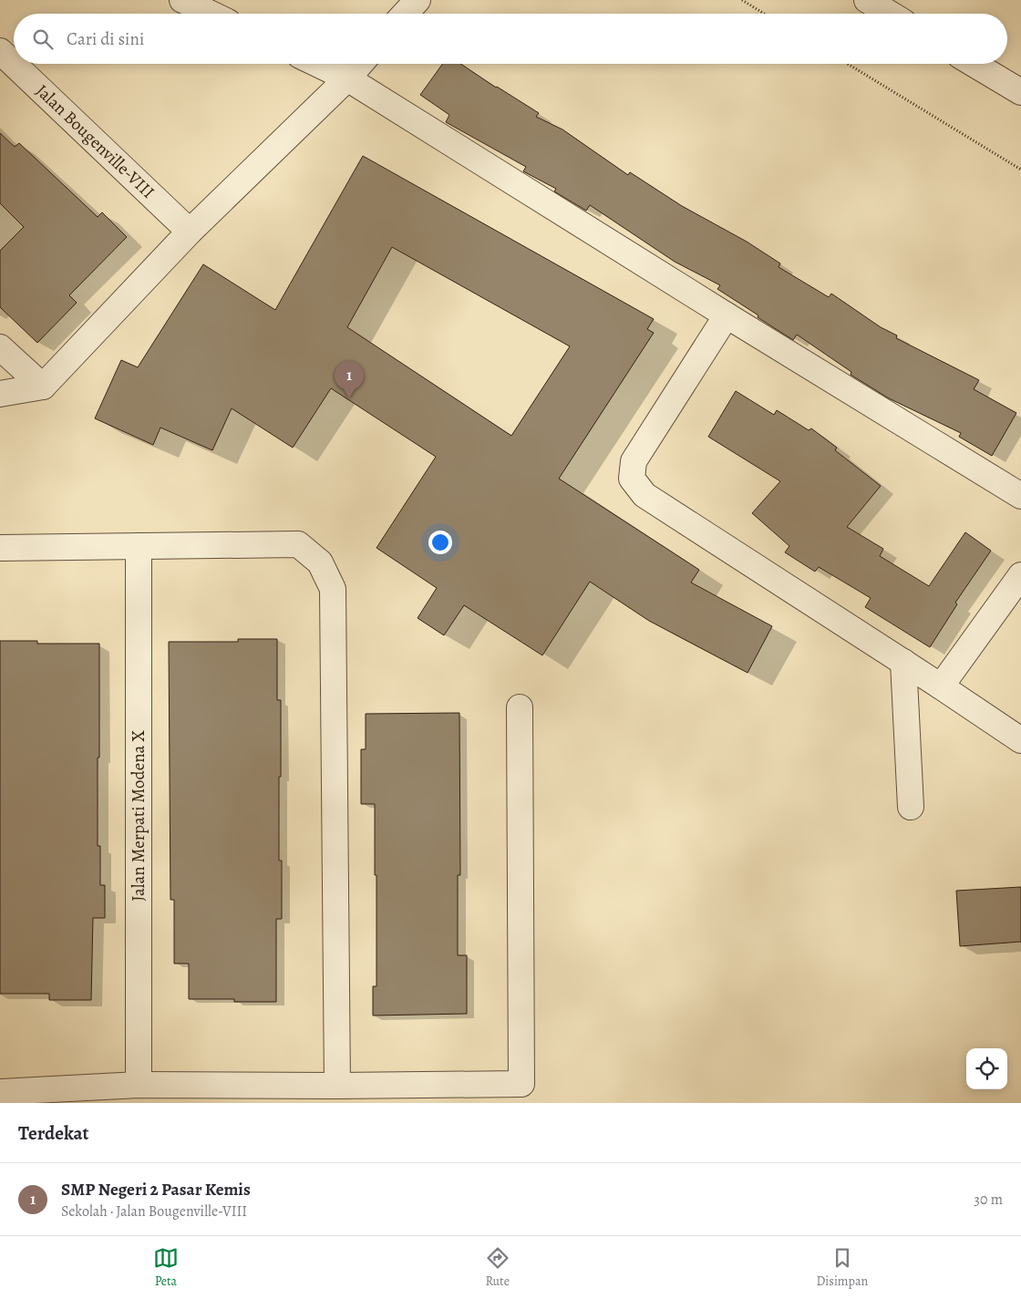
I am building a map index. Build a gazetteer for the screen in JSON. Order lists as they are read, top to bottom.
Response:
{
  "streets": {
    "street": ["Jalan Bougenville-VIII", "Jalan Merpati Modena X"]
  },
  "page": {
    "search": "Cari di sini",
    "pins": "1",
    "heading": "Terdekat",
    "list": [
      {
        "mark": "1",
        "name": "SMP Negeri 2 Pasar Kemis",
        "note": "Sekolah · Jalan Bougenville-VIII",
        "value": "30 m"
      }
    ],
    "nav": ["Peta", "Rute", "Disimpan"]
  }
}
